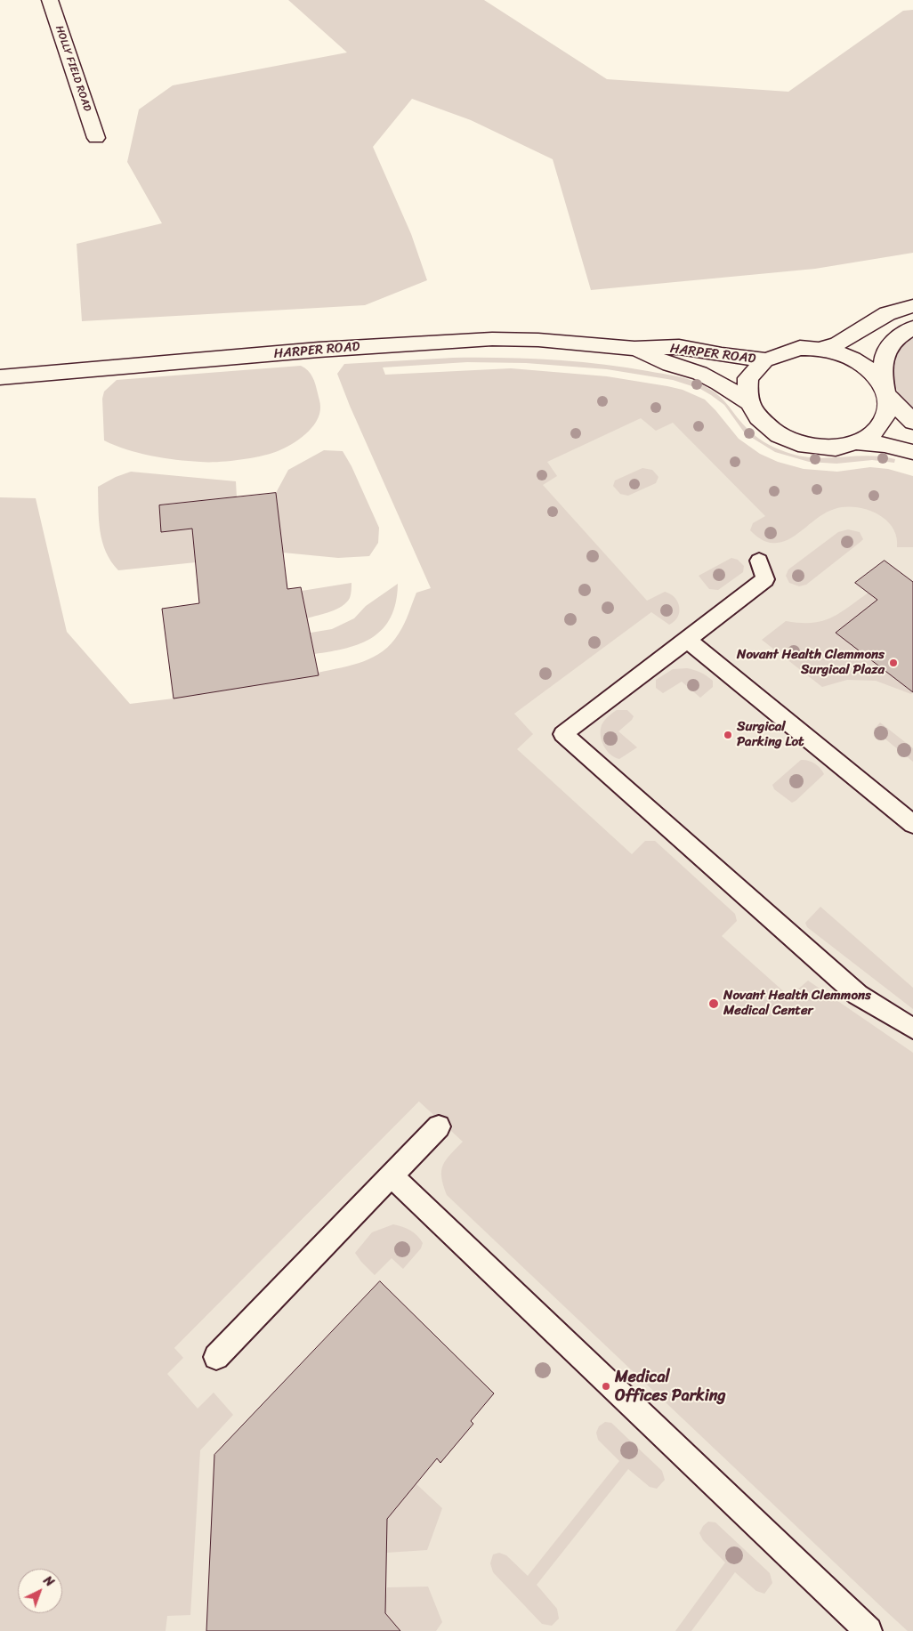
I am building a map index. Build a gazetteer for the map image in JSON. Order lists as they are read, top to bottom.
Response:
{
  "streets": {
    "main road": ["HOLLY FIELD ROAD", "HARPER ROAD"]
  },
  "places": [
    "Novant Health Clemmons Surgical Plaza",
    "Surgical Parking Lot",
    "Novant Health Clemmons Medical Center",
    "Medical Offices Parking"
  ],
  "north": "top right"
}
